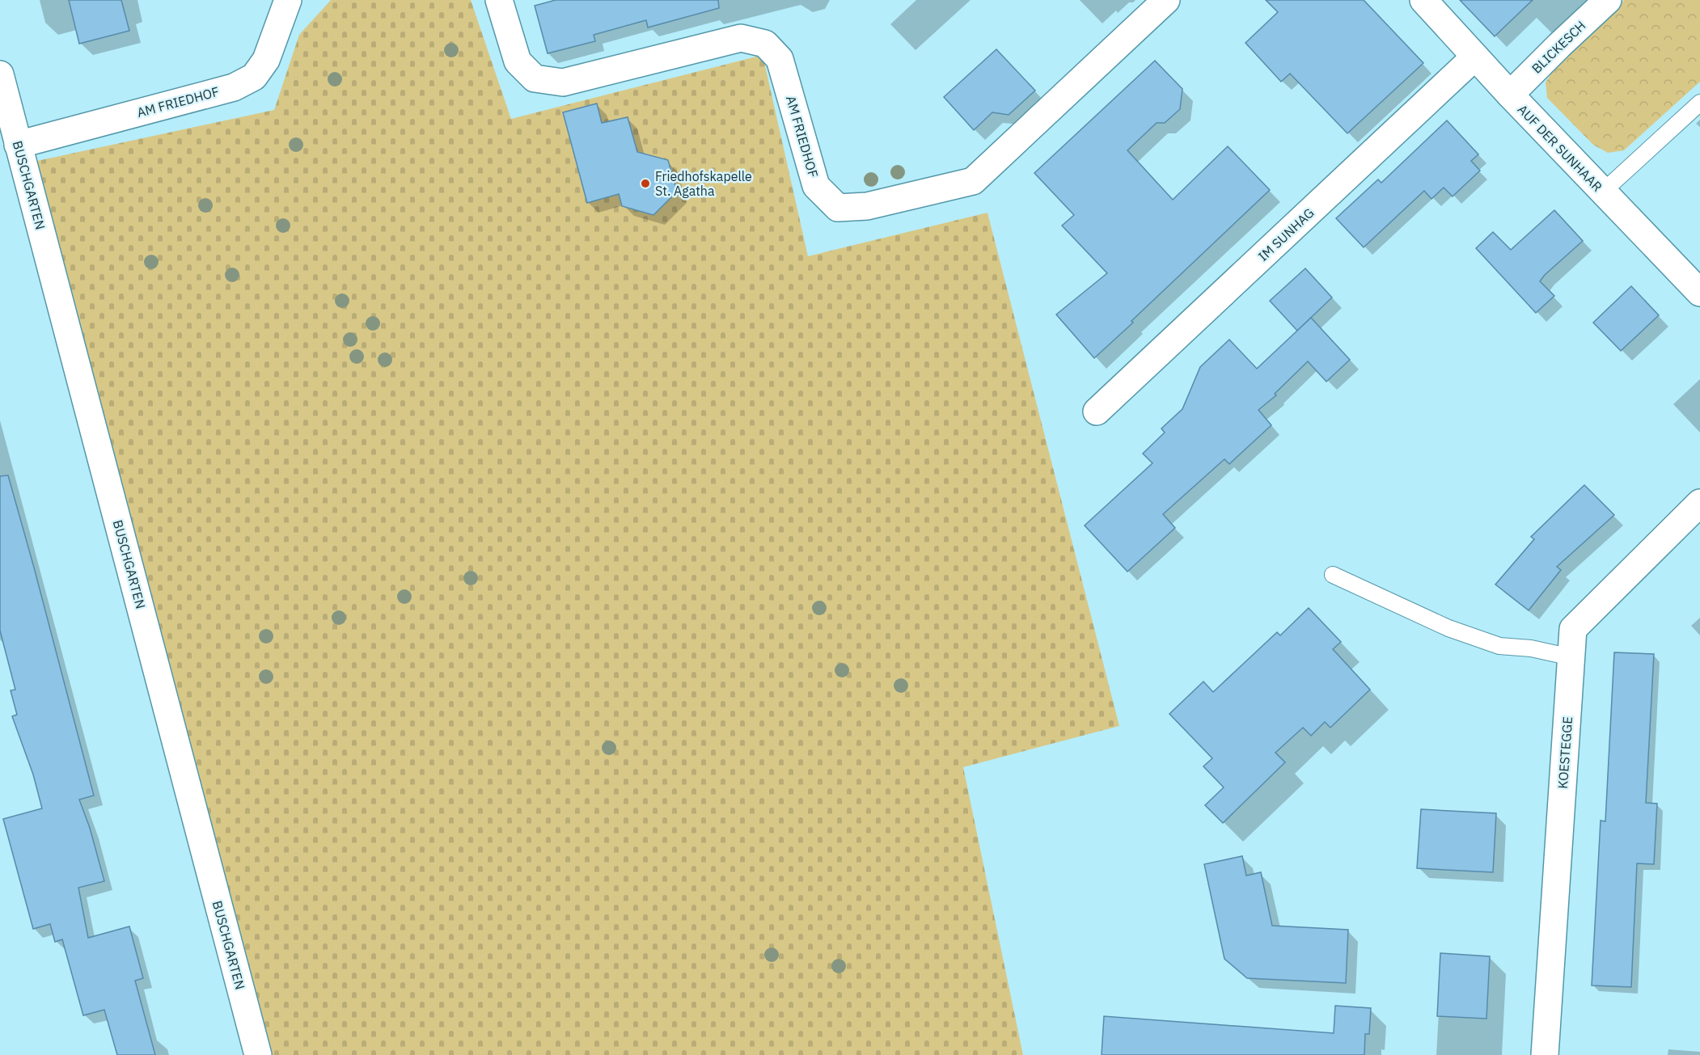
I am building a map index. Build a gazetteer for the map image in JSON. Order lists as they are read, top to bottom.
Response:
{
  "streets": {
    "street": [
      "BLICKESCH",
      "AM FRIEDHOF",
      "AUF DER SUNHAAR",
      "BUSCHGARTEN",
      "IM SUNHAG",
      "KOESTEGGE"
    ]
  },
  "crossings": [
    ["BLICKESCH", "AUF DER SUNHAAR"],
    ["AM FRIEDHOF", "BUSCHGARTEN"],
    ["AUF DER SUNHAAR", "IM SUNHAG"]
  ],
  "places": ["Friedhofskapelle St. Agatha"]
}
